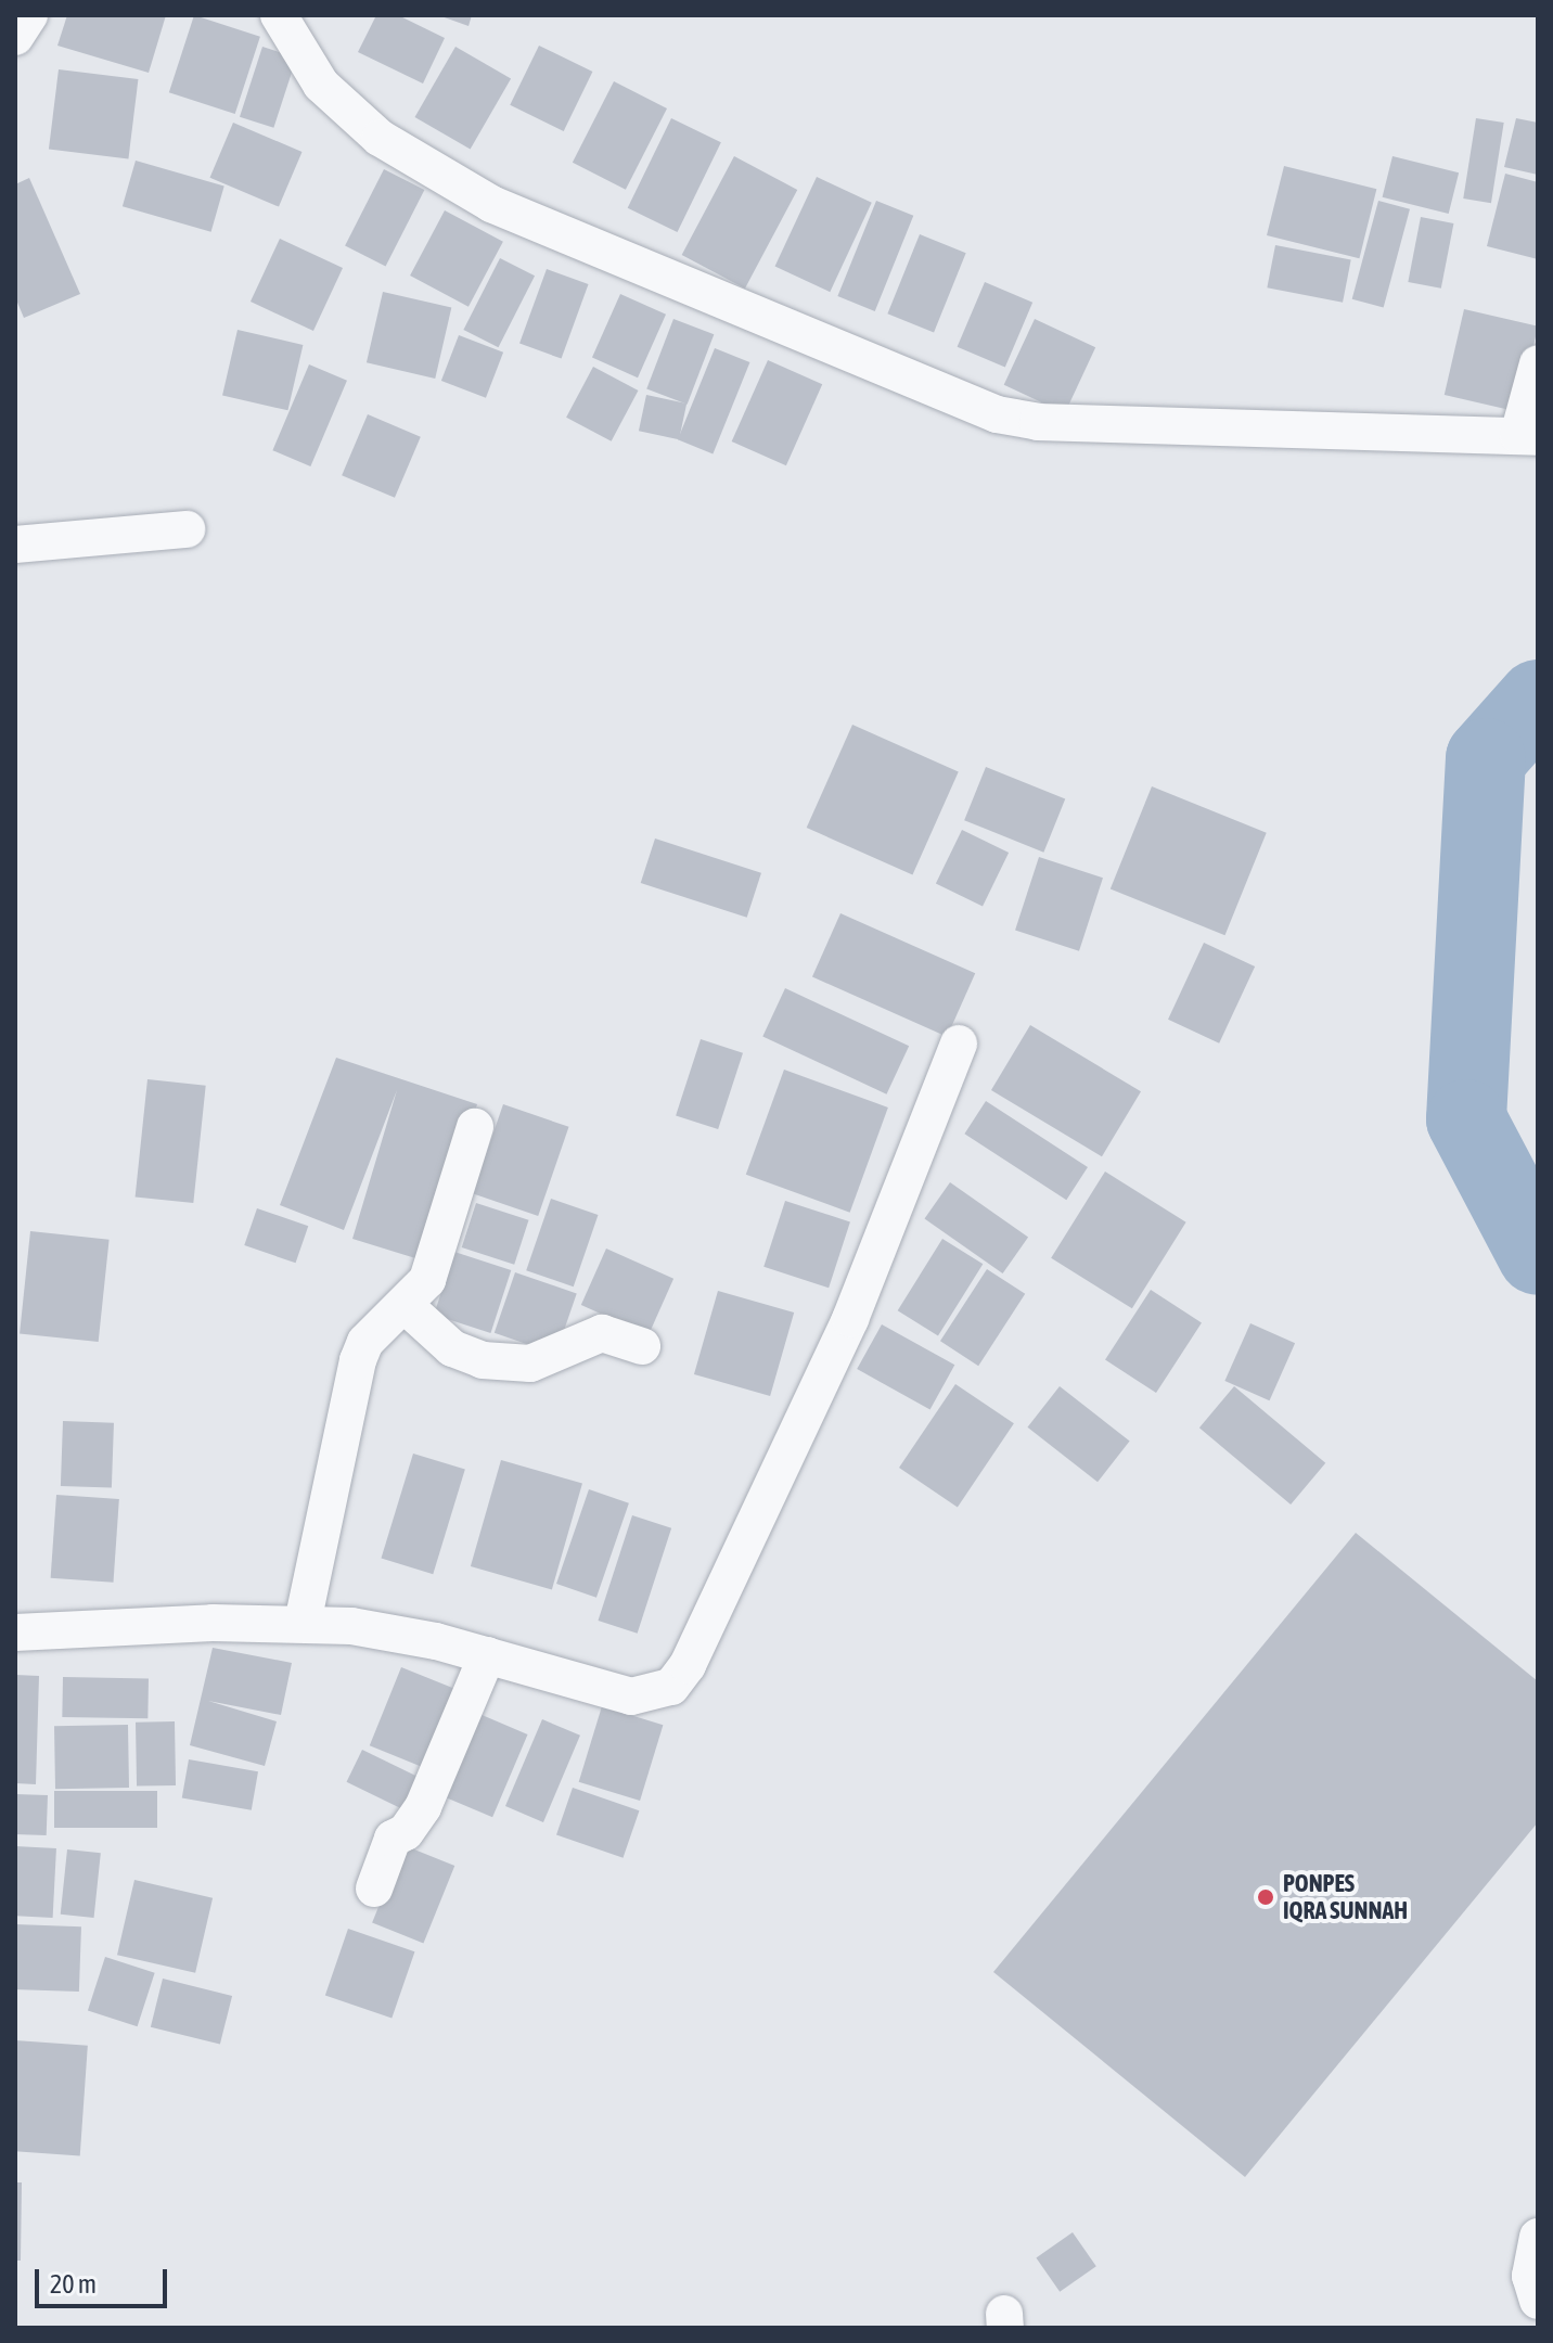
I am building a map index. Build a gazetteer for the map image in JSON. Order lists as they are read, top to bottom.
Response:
{
  "places": ["PONPES IQRA SUNNAH"],
  "scale_bar": "20 m"
}
